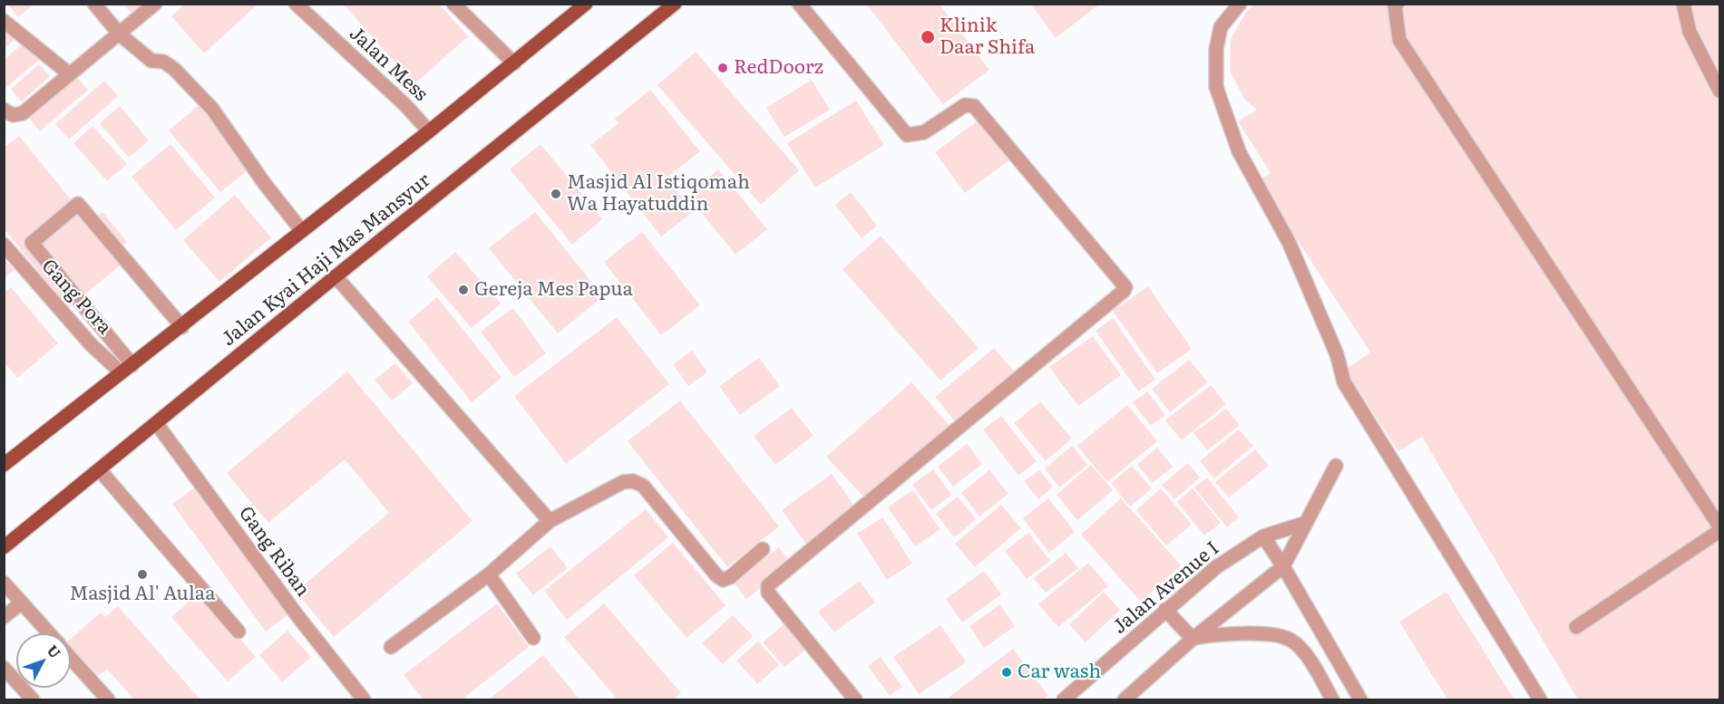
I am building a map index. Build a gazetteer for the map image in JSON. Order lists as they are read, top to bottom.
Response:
{
  "streets": {
    "main road": ["Jalan Kyai Haji Mas Mansyur"],
    "street": [
      "Jalan Mess",
      "Gang Pora",
      "Gang Riban",
      "Jalan Avenue I"
    ]
  },
  "crossings": [
    ["Jalan Mess", "Jalan Kyai Haji Mas Mansyur"],
    ["Jalan Kyai Haji Mas Mansyur", "Gang Pora"],
    ["Jalan Kyai Haji Mas Mansyur", "Gang Riban"]
  ],
  "places": [
    "Klinik Daar Shifa",
    "RedDoorz",
    "Masjid Al Istiqomah Wa Hayatuddin",
    "Gereja Mes Papua",
    "Masjid Al' Aulaa",
    "Car wash"
  ],
  "north": "top right"
}
